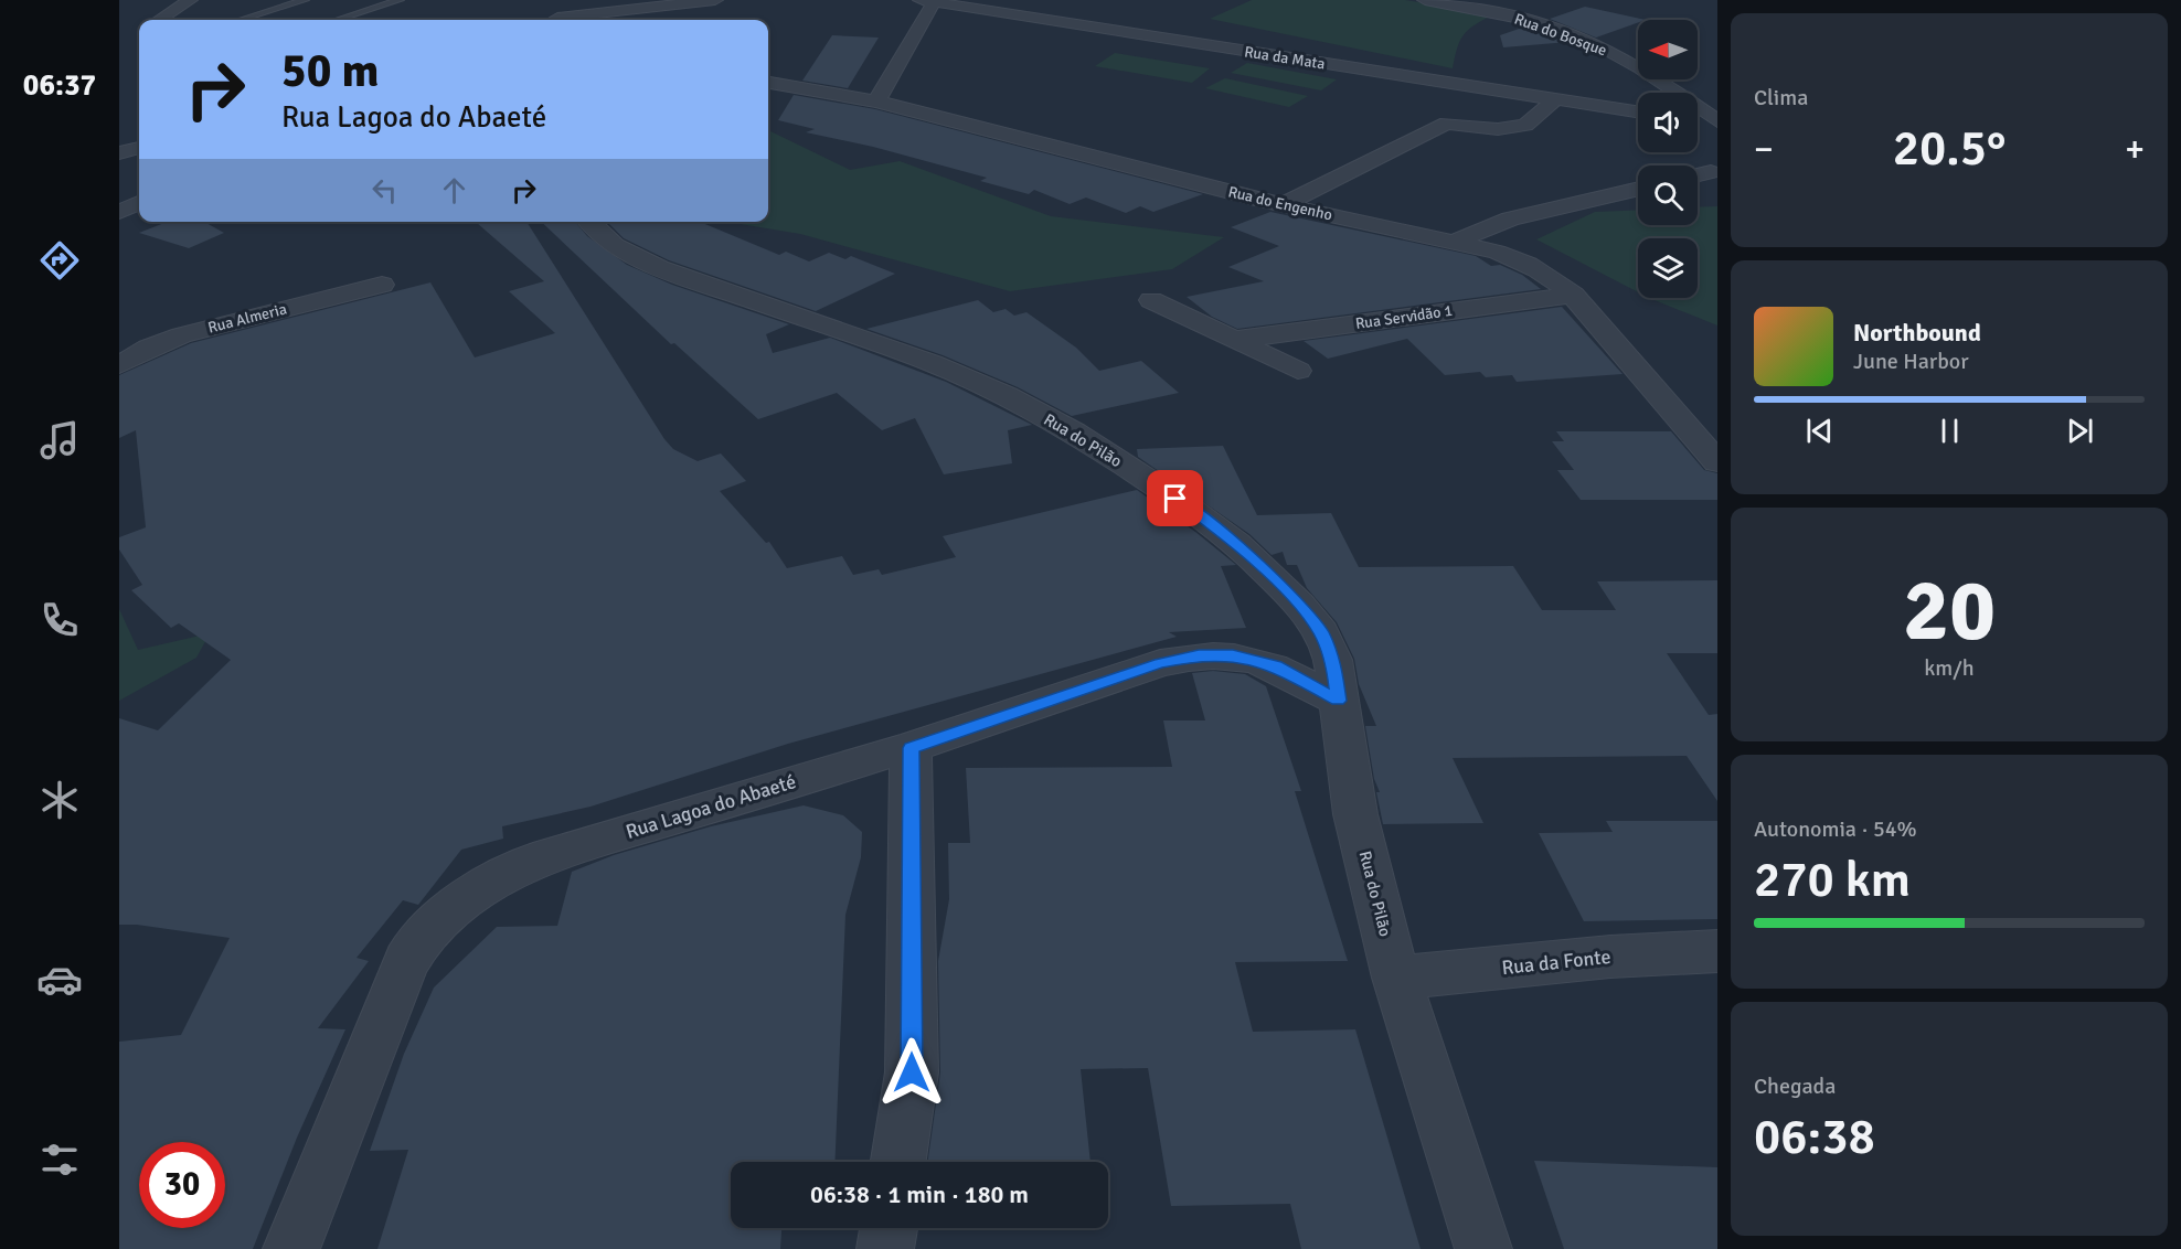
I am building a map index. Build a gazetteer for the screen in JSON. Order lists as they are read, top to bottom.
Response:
{
  "streets": {
    "street": [
      "Rua do Bosque",
      "Rua da Mata",
      "Rua do Engenho",
      "Rua Servidão 1",
      "Rua Almeria",
      "Rua do Pilão",
      "Rua Lagoa do Abaeté",
      "Rua da Fonte"
    ]
  },
  "crossings": [
    ["Rua do Engenho", "Rua Servidão 1"],
    ["Rua do Pilão", "Rua Lagoa do Abaeté"],
    ["Rua do Pilão", "Rua da Fonte"]
  ],
  "north": "left",
  "page": {
    "tabs": "06:37",
    "tile": [
      "Clima",
      ["20", "km/h"],
      ["Autonomia · 54%", "270 km"],
      ["Chegada", "06:38"]
    ],
    "turn": ["50 m", "Rua Lagoa do Abaeté"],
    "heat": ["−", "20.5°", "+"],
    "song": ["Northbound", "June Harbor"],
    "limit": "30",
    "trip": "06:38 · 1 min · 180 m"
  }
}
